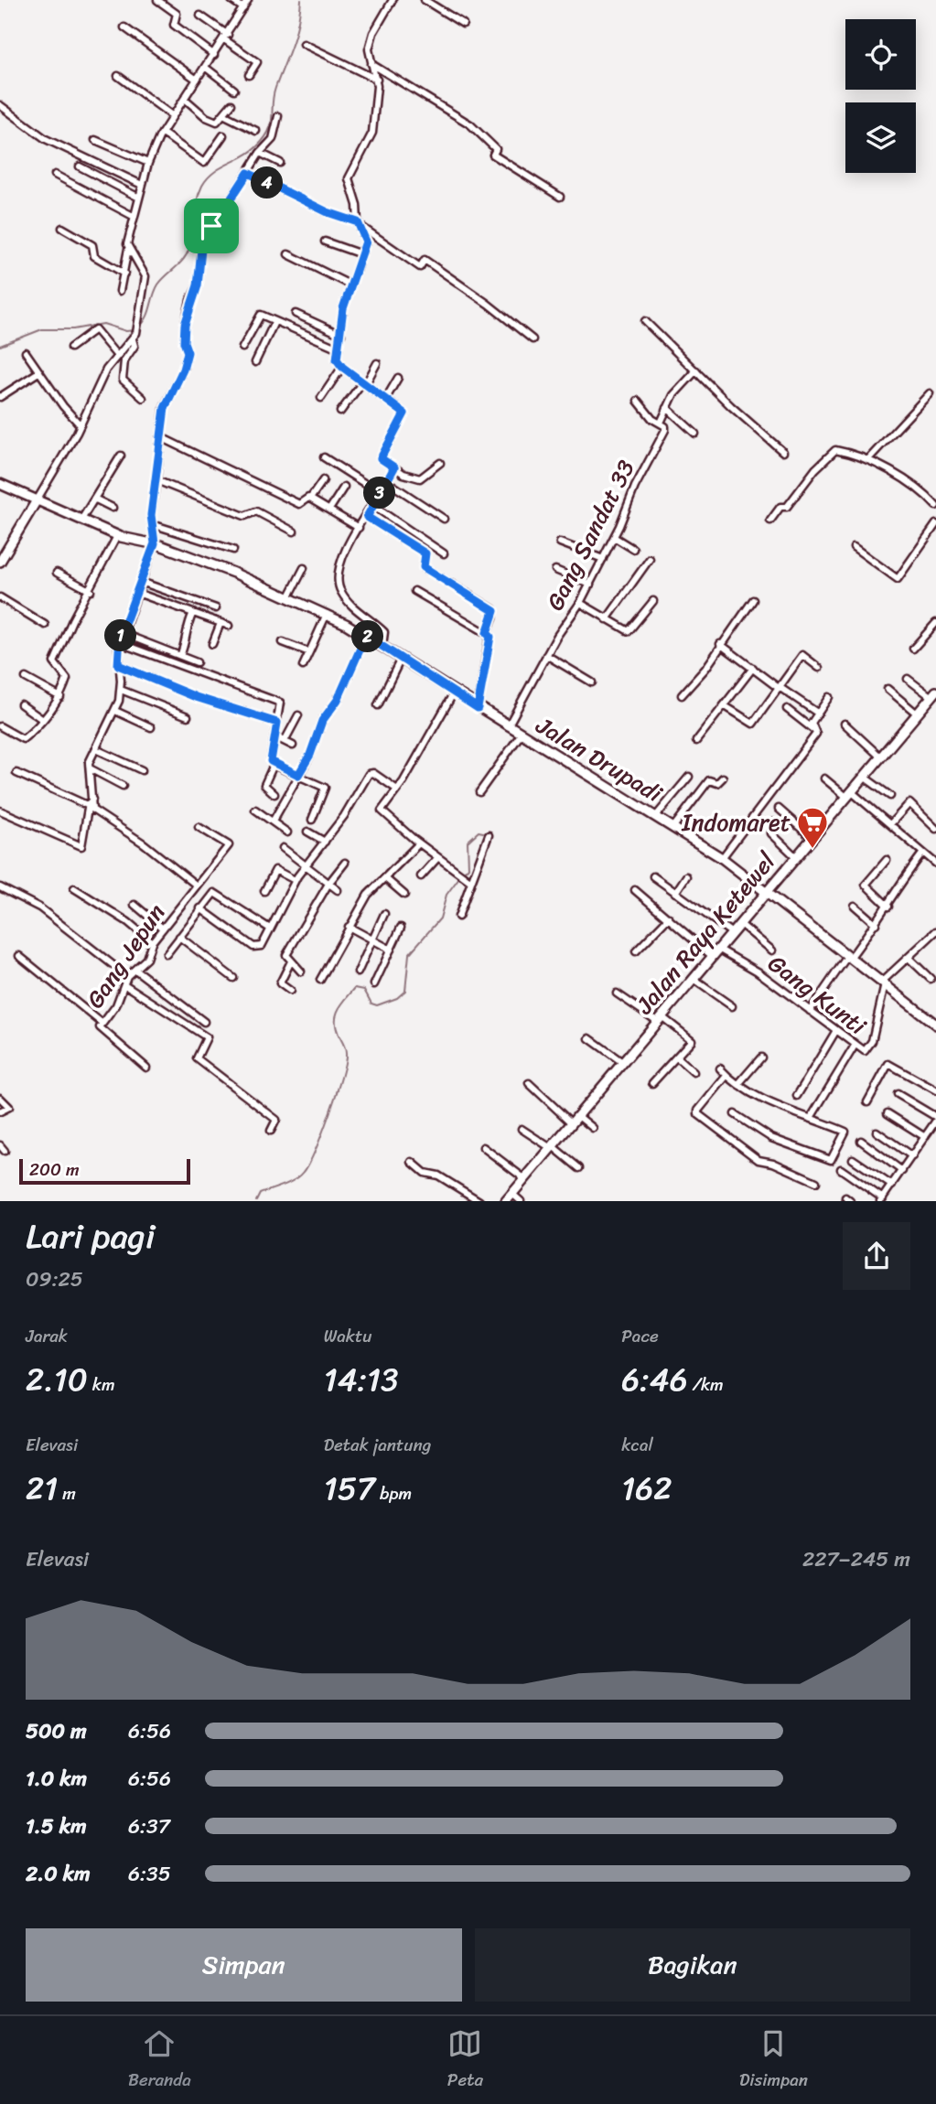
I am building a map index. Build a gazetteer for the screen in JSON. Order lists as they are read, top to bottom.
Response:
{
  "streets": {
    "street": [
      "Gang Sandat 33",
      "Jalan Drupadi",
      "Jalan Raya Ketewel",
      "Gang Jepun",
      "Gang Kunti"
    ]
  },
  "crossings": [
    ["Gang Sandat 33", "Jalan Drupadi"],
    ["Jalan Drupadi", "Jalan Raya Ketewel"],
    ["Jalan Drupadi", "Gang Kunti"],
    ["Jalan Raya Ketewel", "Gang Kunti"]
  ],
  "places": {
    "supermarket": ["Indomaret"]
  },
  "scale_bar": "200 m",
  "page": {
    "pins": [
      "4",
      "3",
      "1",
      "2"
    ],
    "scale": "200 m",
    "heading": ["Lari pagi", "09:25"],
    "stats": [
      ["Jarak", "2.10 km"],
      ["Waktu", "14:13"],
      ["Pace", "6:46 /km"],
      ["Elevasi", "21 m"],
      ["Detak jantung", "157 bpm"],
      ["kcal", "162"]
    ],
    "chart": ["Elevasi", "227–245 m"],
    "list": [
      {
        "name": "500 m",
        "note": "6:56"
      },
      {
        "name": "1.0 km",
        "note": "6:56"
      },
      {
        "name": "1.5 km",
        "note": "6:37"
      },
      {
        "name": "2.0 km",
        "note": "6:35"
      }
    ],
    "buttons": ["Simpan", "Bagikan"],
    "tabs": ["Beranda", "Peta", "Disimpan"]
  }
}
